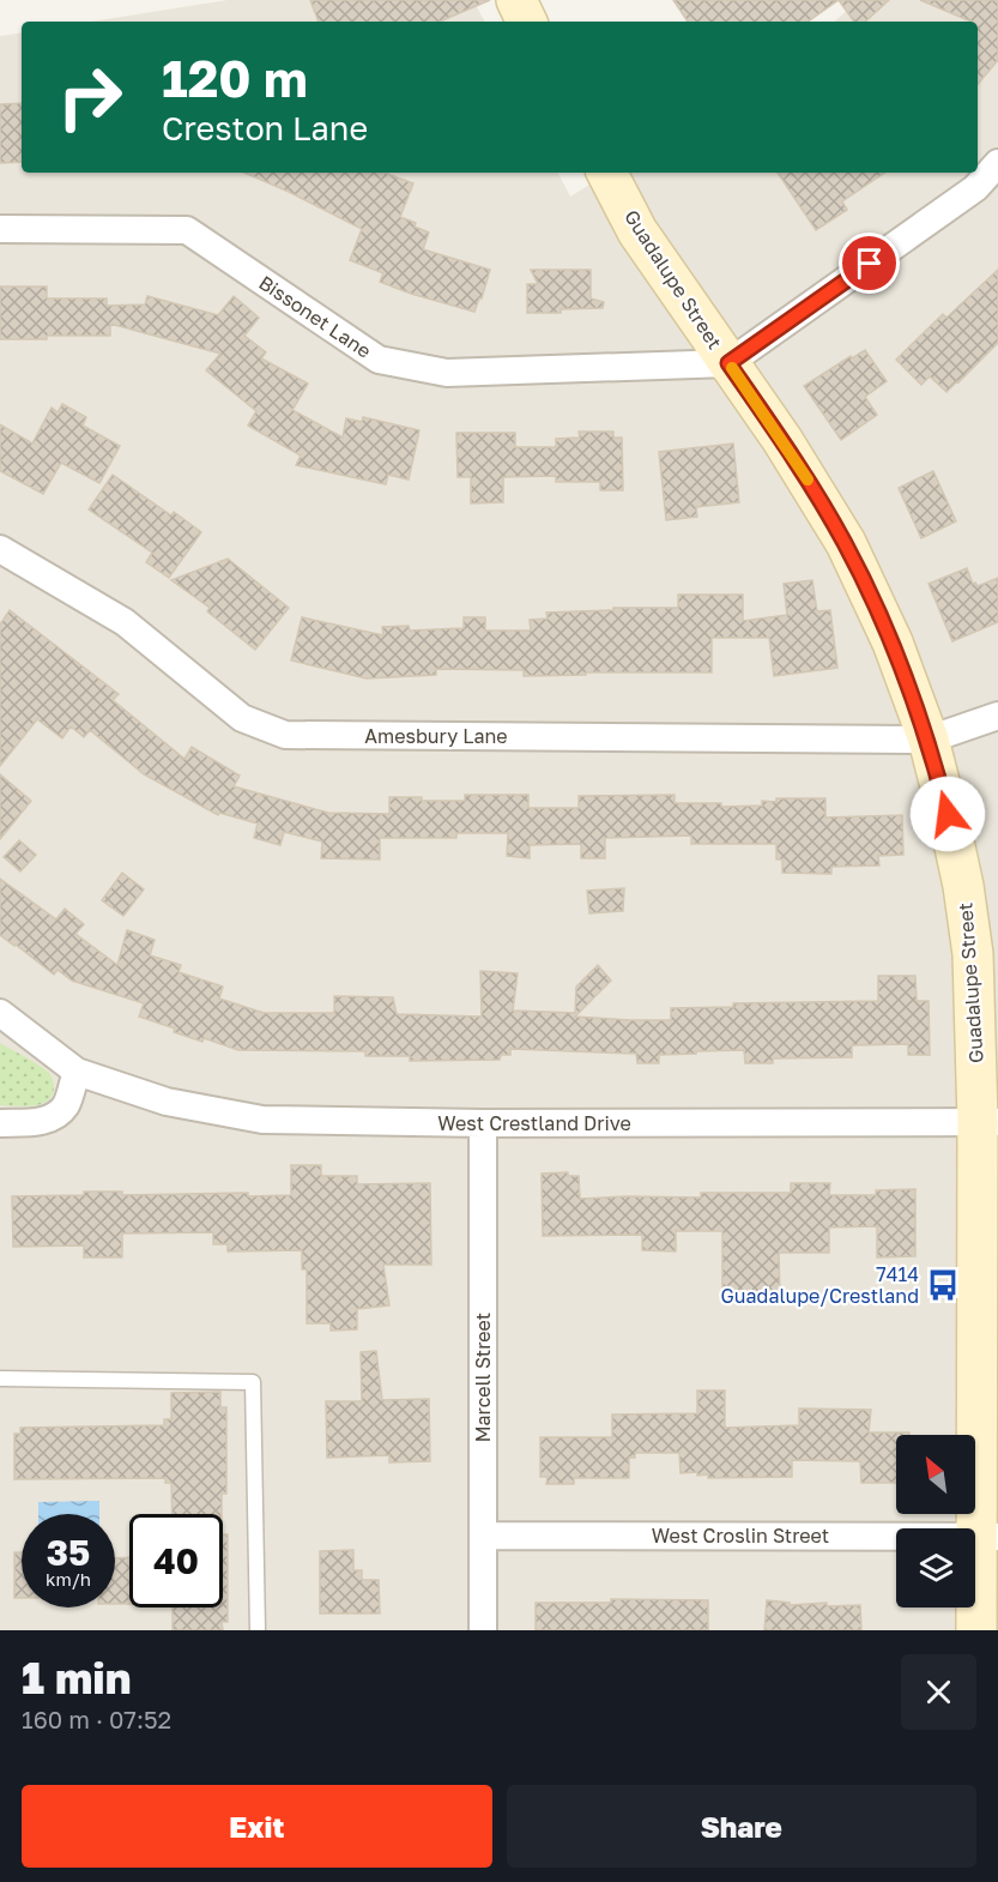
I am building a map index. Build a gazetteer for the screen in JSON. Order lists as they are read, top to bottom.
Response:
{
  "streets": {
    "street": [
      "Guadalupe Street",
      "Bissonet Lane",
      "Amesbury Lane",
      "West Crestland Drive",
      "Marcell Street",
      "West Croslin Street"
    ]
  },
  "crossings": [
    ["Guadalupe Street", "Bissonet Lane"],
    ["Guadalupe Street", "Amesbury Lane"],
    ["Guadalupe Street", "West Crestland Drive"],
    ["Guadalupe Street", "West Croslin Street"],
    ["West Crestland Drive", "Marcell Street"],
    ["Marcell Street", "West Croslin Street"]
  ],
  "places": {
    "bus stop": ["7414 Guadalupe/Crestland"]
  },
  "north": "top left",
  "page": {
    "turn": ["120 m", "Creston Lane"],
    "speed": "35 km/h",
    "limit": "40",
    "heading": ["1 min", "160 m · 07:52"],
    "buttons": ["Exit", "Share"]
  }
}
